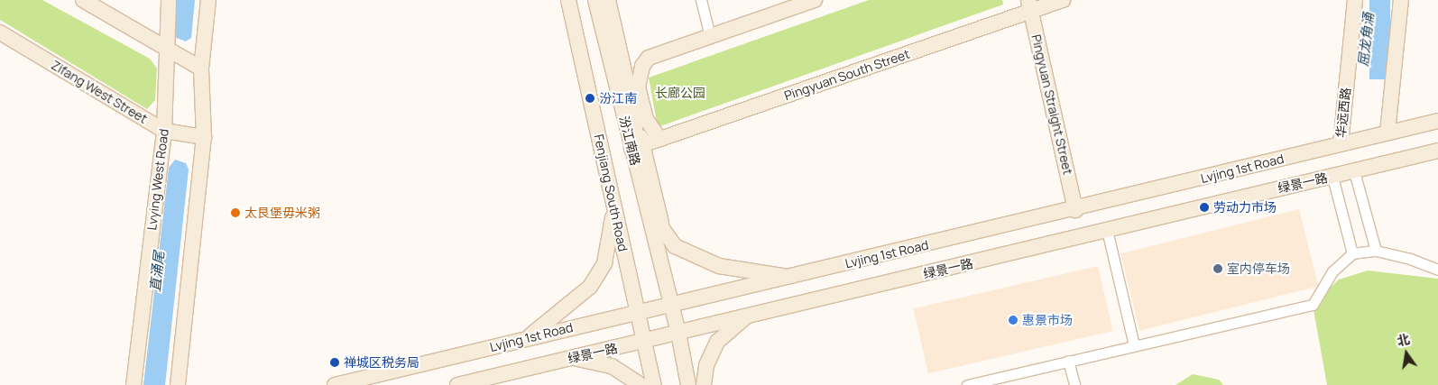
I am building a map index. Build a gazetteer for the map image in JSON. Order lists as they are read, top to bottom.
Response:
{
  "streets": {
    "main road": [
      "Pingyuan South Street",
      "Zifang West Street",
      "Pingyuan Straight Street",
      "华远西路",
      "汾江南路",
      "Lvjing 1st Road",
      "Lvying West Road",
      "绿景一路",
      "Fenjiang South Road"
    ]
  },
  "crossings": [
    ["Pingyuan South Street", "Pingyuan Straight Street"],
    ["Pingyuan South Street", "汾江南路"],
    ["Zifang West Street", "Lvying West Road"],
    ["Pingyuan Straight Street", "Lvjing 1st Road"],
    ["华远西路", "Lvjing 1st Road"],
    ["汾江南路", "Lvjing 1st Road"],
    ["汾江南路", "绿景一路"],
    ["Lvjing 1st Road", "Fenjiang South Road"],
    ["绿景一路", "Fenjiang South Road"]
  ],
  "water": ["屈龙角涌", "直涌尾"],
  "parks": ["长廊公园"],
  "places": [
    "汾江南",
    "劳动力市场",
    "太艮堡毋米粥",
    "室内停车场",
    "惠景市场",
    "禅城区税务局"
  ],
  "north": "top"
}
